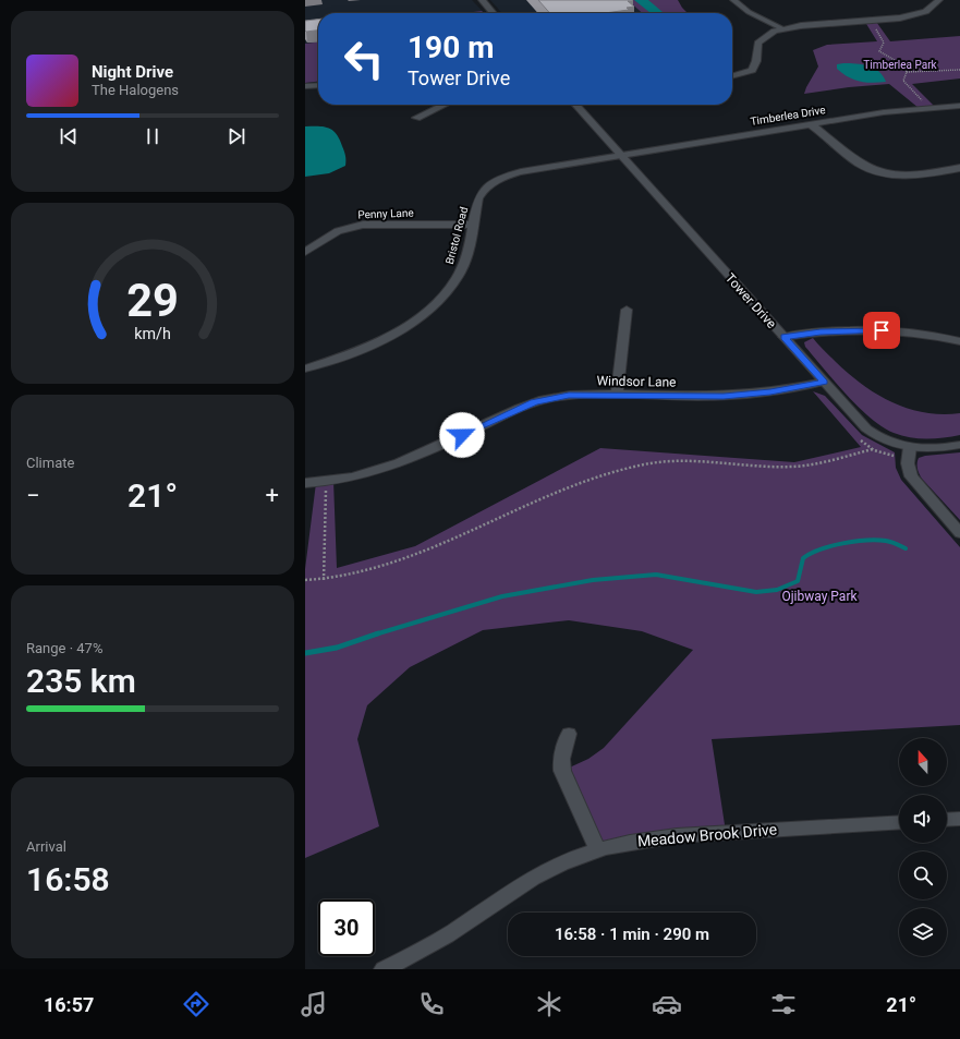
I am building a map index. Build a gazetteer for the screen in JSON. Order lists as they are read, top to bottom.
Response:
{
  "streets": {
    "street": [
      "Timberlea Drive",
      "Penny Lane",
      "Bristol Road",
      "Tower Drive",
      "Windsor Lane",
      "Meadow Brook Drive"
    ]
  },
  "crossings": [
    ["Timberlea Drive", "Bristol Road"],
    ["Timberlea Drive", "Tower Drive"],
    ["Penny Lane", "Bristol Road"],
    ["Bristol Road", "Tower Drive"],
    ["Tower Drive", "Windsor Lane"]
  ],
  "parks": ["Timberlea Park", "Ojibway Park"],
  "north": "top",
  "page": {
    "turn": ["190 m", "Tower Drive"],
    "song": ["Night Drive", "The Halogens"],
    "tile": [
      "Climate",
      ["Range · 47%", "235 km"],
      ["Arrival", "16:58"]
    ],
    "heat": ["−", "21°", "+"],
    "limit": "30",
    "trip": "16:58 · 1 min · 290 m",
    "tabs": ["16:57", "21°"],
    "gauge": ["29", "km/h"]
  }
}
